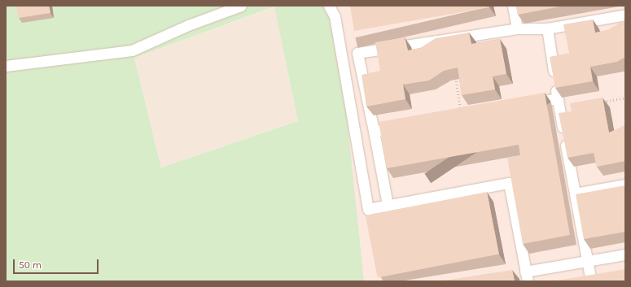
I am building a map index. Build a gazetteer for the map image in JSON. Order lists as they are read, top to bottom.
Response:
{
  "scale_bar": "50 m"
}
